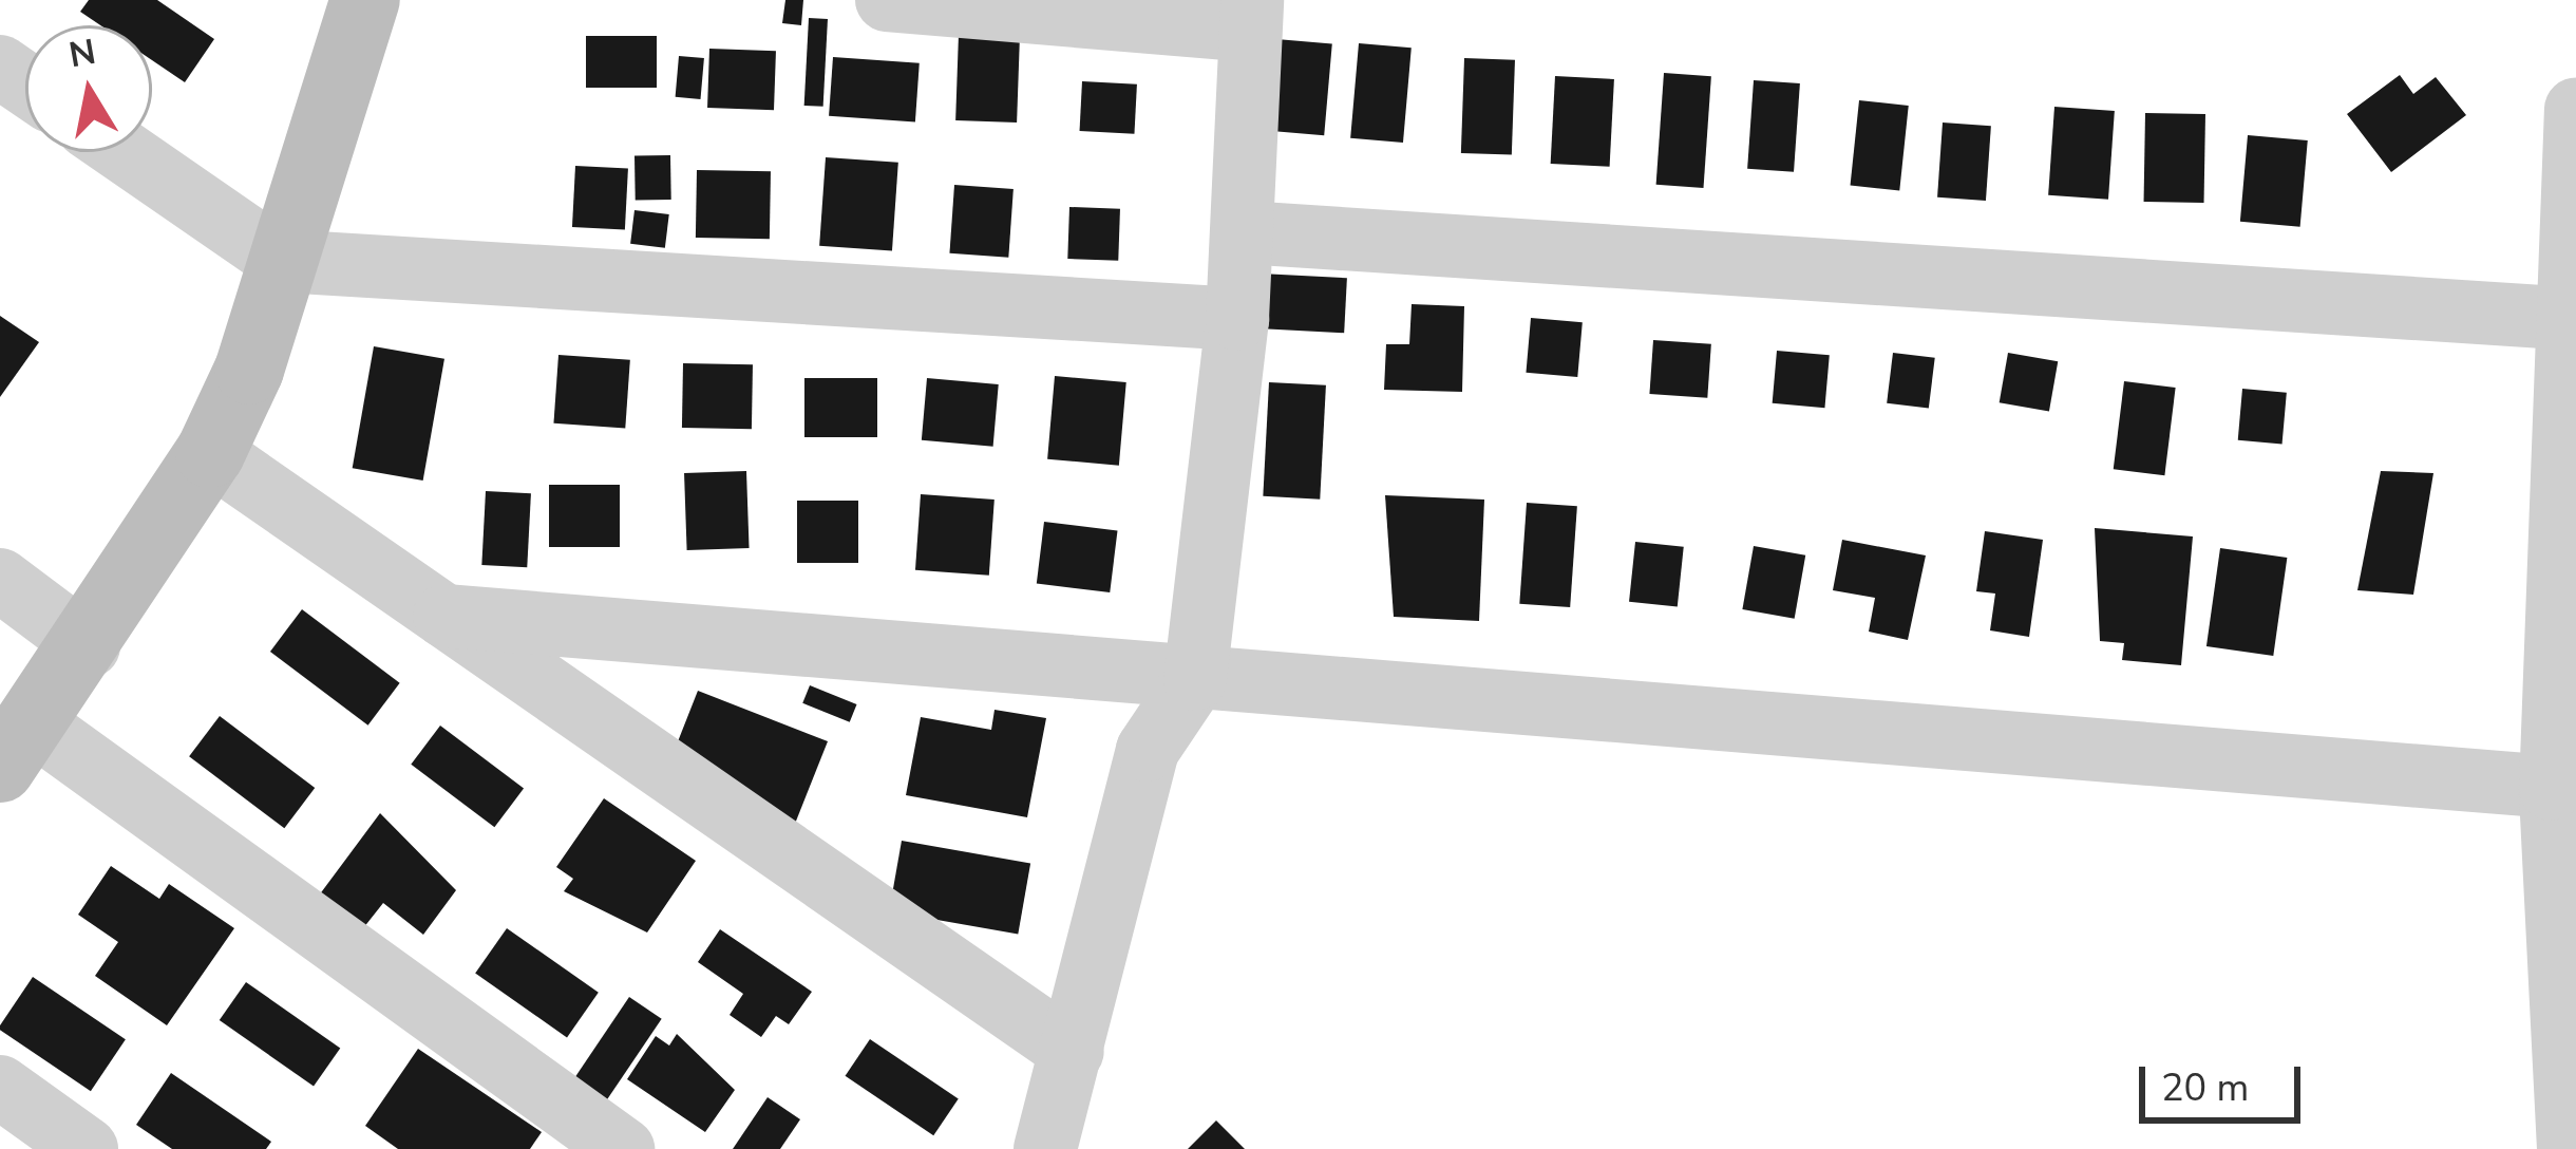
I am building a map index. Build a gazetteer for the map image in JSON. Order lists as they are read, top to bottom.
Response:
{
  "scale_bar": "20 m",
  "north": "top"
}
